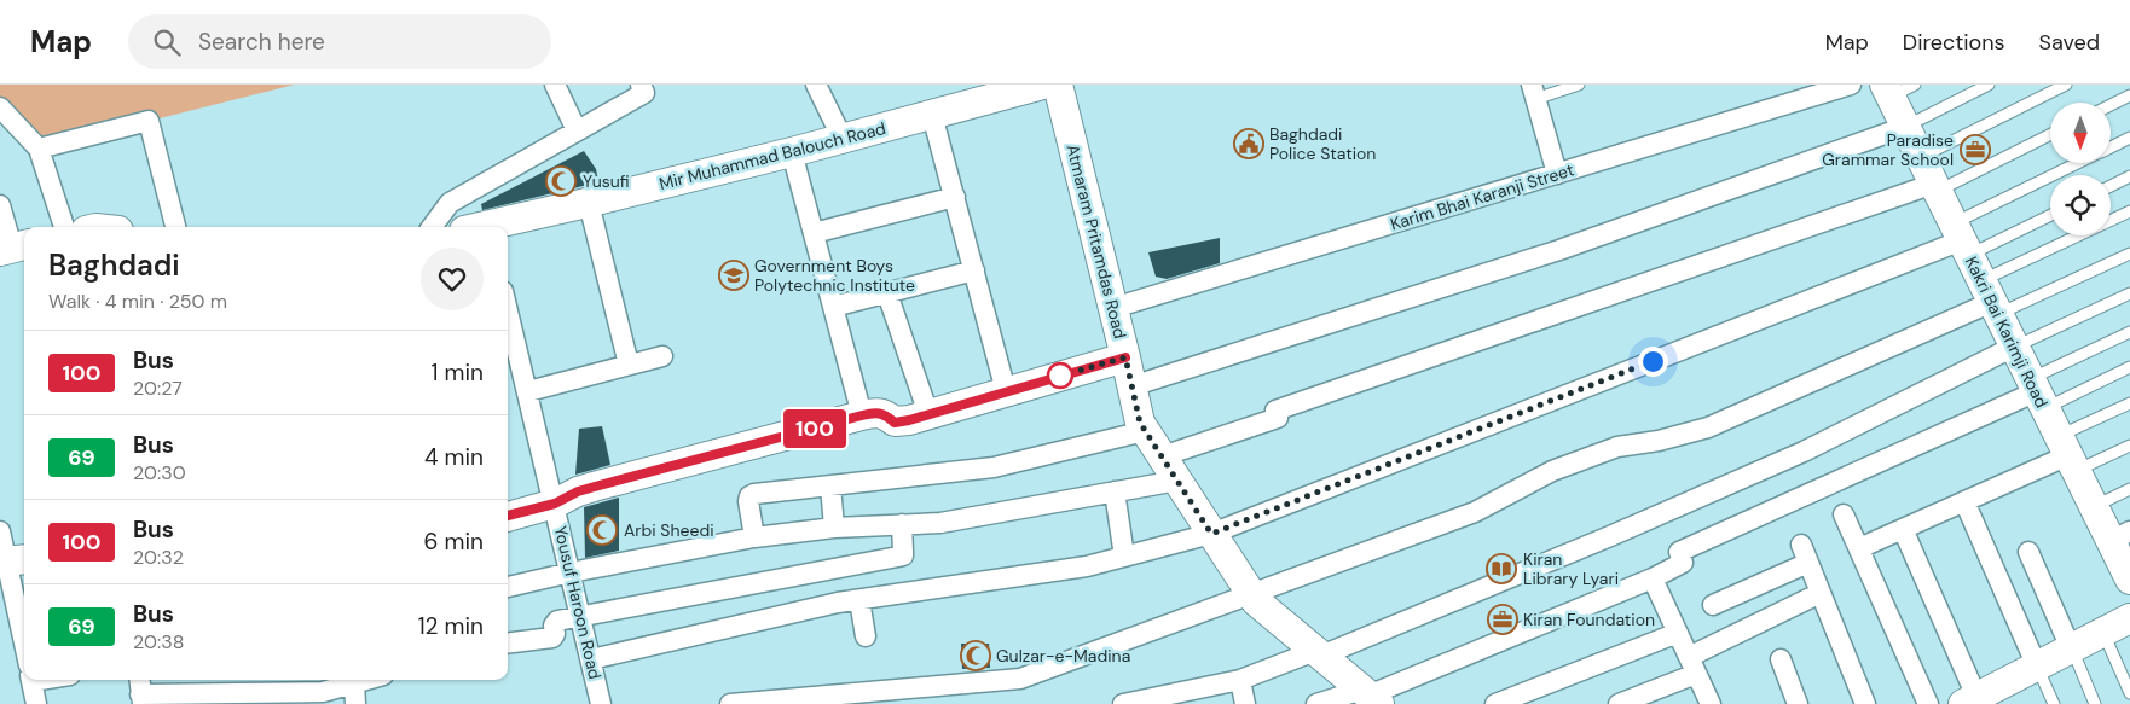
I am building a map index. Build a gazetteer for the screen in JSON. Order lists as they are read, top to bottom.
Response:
{
  "streets": {
    "street": [
      "Mir Muhammad Balouch Road",
      "Karim Bhai Karanji Street",
      "Atmaram Pritamdas Road",
      "Kakri Bai Karimji Road",
      "Yousuf Haroon Road"
    ]
  },
  "crossings": [
    ["Karim Bhai Karanji Street", "Atmaram Pritamdas Road"]
  ],
  "places": {
    "public building": ["Baghdadi Police Station"],
    "office": ["Paradise Grammar School", "Kiran Foundation"],
    "mosque": ["Yusufi", "Arbi Sheedi", "Gulzar-e-Madina"],
    "school or university": ["Government Boys Polytechnic Institute"],
    "library": ["Kiran Library Lyari"]
  },
  "lines": ["bus line 100"],
  "north": "bottom",
  "page": {
    "header": "Map",
    "search": "Search here",
    "nav": ["Map", "Directions", "Saved"],
    "on_map": "100",
    "heading": ["Baghdadi", "Walk · 4 min · 250 m"],
    "list": [
      {
        "mark": "100",
        "name": "Bus",
        "note": "20:27",
        "value": "1 min"
      },
      {
        "mark": "69",
        "name": "Bus",
        "note": "20:30",
        "value": "4 min"
      },
      {
        "mark": "100",
        "name": "Bus",
        "note": "20:32",
        "value": "6 min"
      },
      {
        "mark": "69",
        "name": "Bus",
        "note": "20:38",
        "value": "12 min"
      }
    ]
  }
}
